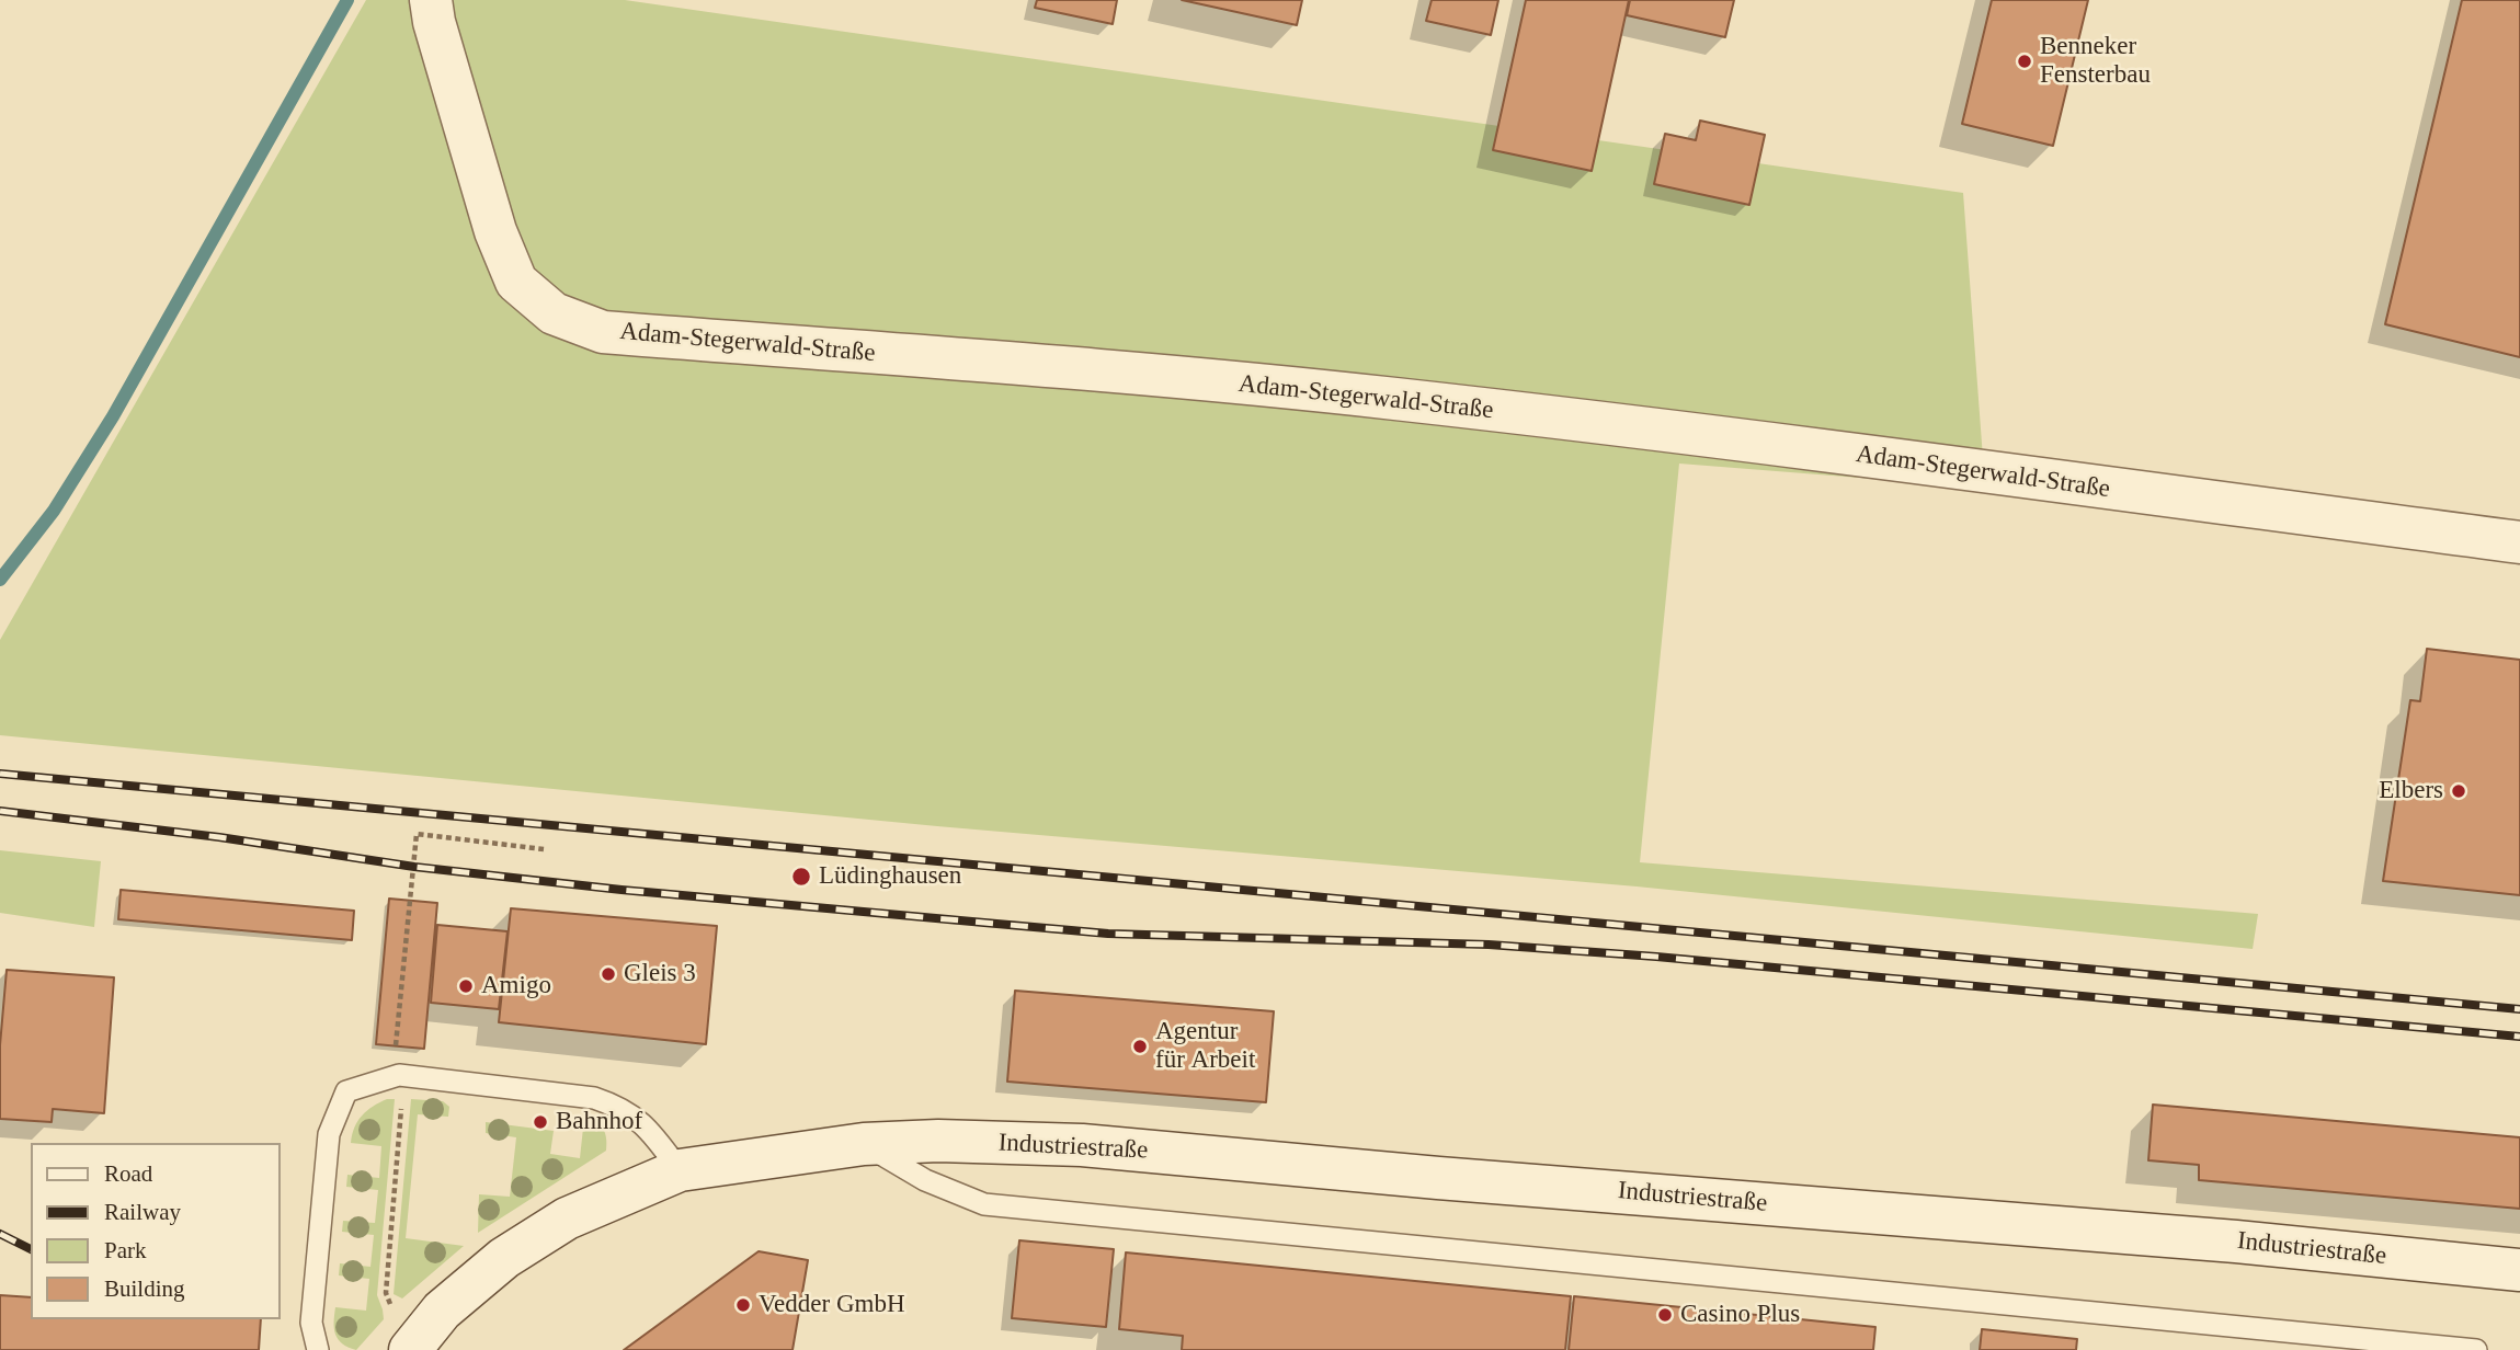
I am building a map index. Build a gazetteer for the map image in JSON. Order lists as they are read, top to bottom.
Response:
{
  "streets": {
    "street": ["Adam-Stegerwald-Straße", "Industriestraße"]
  },
  "places": [
    "Benneker Fensterbau",
    "Elbers",
    "Lüdinghausen",
    "Gleis 3",
    "Amigo",
    "Agentur für Arbeit",
    "Bahnhof",
    "Vedder GmbH",
    "Casino Plus"
  ],
  "legend": [
    "Road",
    "Railway",
    "Park",
    "Building"
  ]
}
